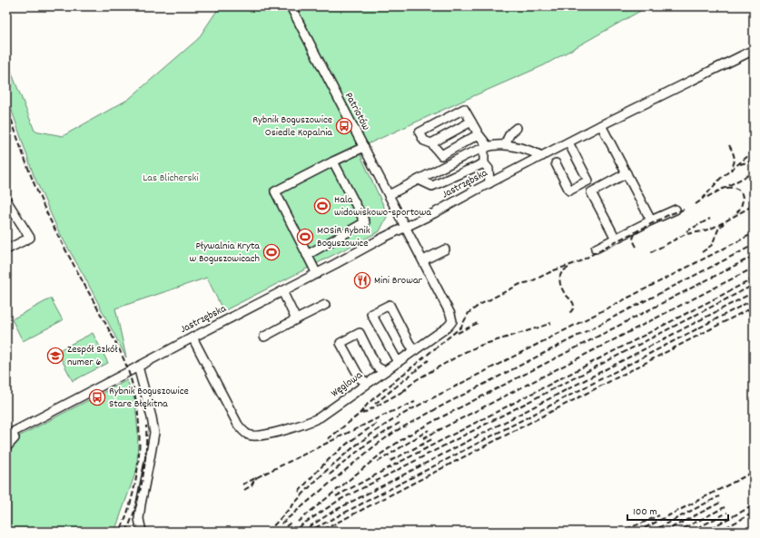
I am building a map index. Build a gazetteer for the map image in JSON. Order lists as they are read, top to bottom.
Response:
{
  "streets": {
    "street": ["Patriotów", "Jastrzębska", "Węglowa"]
  },
  "crossings": [
    ["Patriotów", "Jastrzębska"],
    ["Patriotów", "Węglowa"],
    ["Jastrzębska", "Węglowa"]
  ],
  "parks": ["Las Blicherski"],
  "places": {
    "bus stop": ["Rybnik Boguszowice Osiedle Kopalnia", "Rybnik Boguszowice Stare Błękitna"],
    "sports": ["Hala widowiskowo-sportowa", "MOSiR Rybnik Boguszowice", "Pływalnia Kryta w Boguszowicach"],
    "restaurant": ["Mini Browar"],
    "school or university": ["Zespół Szkół numer 6"]
  },
  "scale_bar": "100 m"
}
